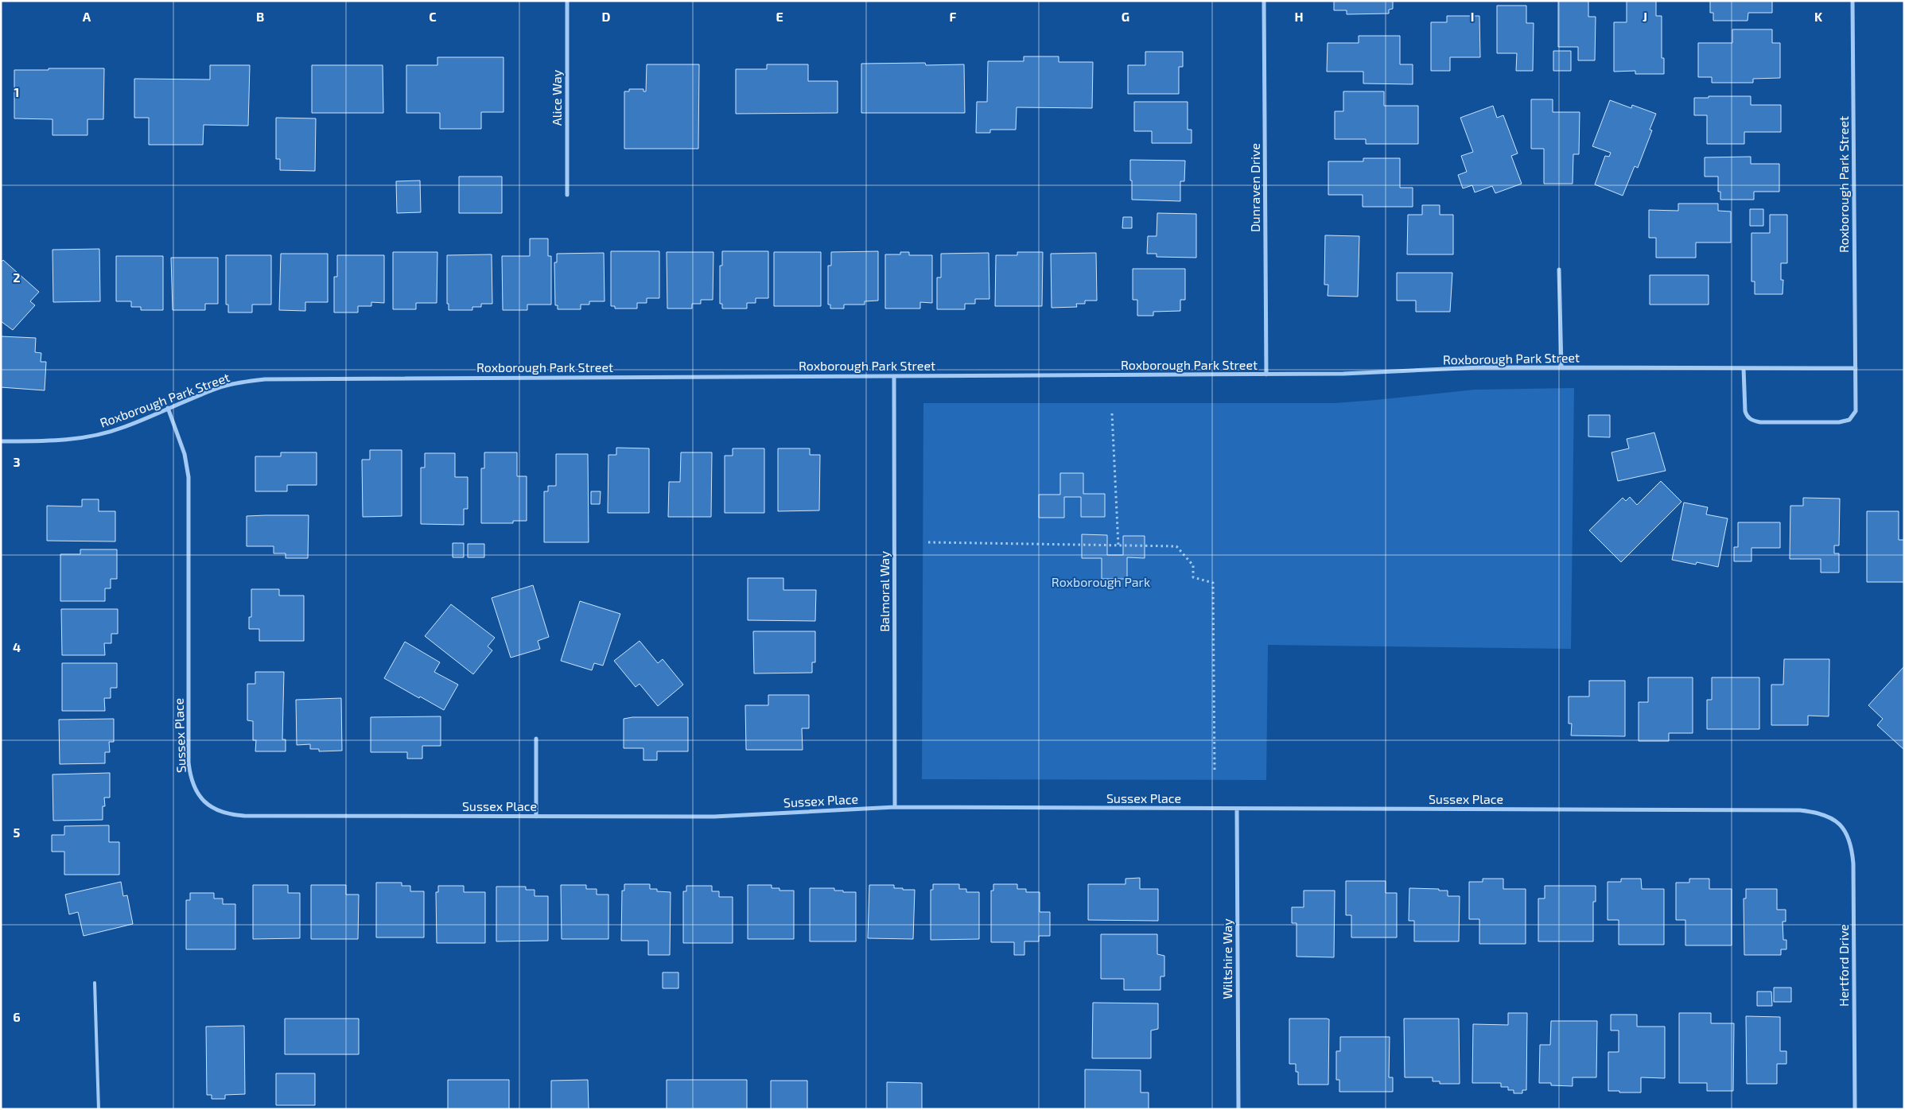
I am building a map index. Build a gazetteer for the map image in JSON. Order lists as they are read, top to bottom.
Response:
{
  "streets": {
    "street": [
      "Alice Way",
      "Roxborough Park Street",
      "Dunraven Drive",
      "Balmoral Way",
      "Sussex Place",
      "Wiltshire Way",
      "Hertford Drive"
    ]
  },
  "crossings": [
    ["Roxborough Park Street", "Dunraven Drive"],
    ["Roxborough Park Street", "Balmoral Way"],
    ["Roxborough Park Street", "Sussex Place"],
    ["Balmoral Way", "Sussex Place"],
    ["Sussex Place", "Wiltshire Way"],
    ["Sussex Place", "Hertford Drive"]
  ],
  "parks": ["Roxborough Park"],
  "grid": {
    "columns": [
      "A",
      "B",
      "C",
      "D",
      "E",
      "F",
      "G",
      "H",
      "I",
      "J",
      "K"
    ],
    "rows": [
      "1",
      "2",
      "3",
      "4",
      "5",
      "6"
    ]
  }
}
